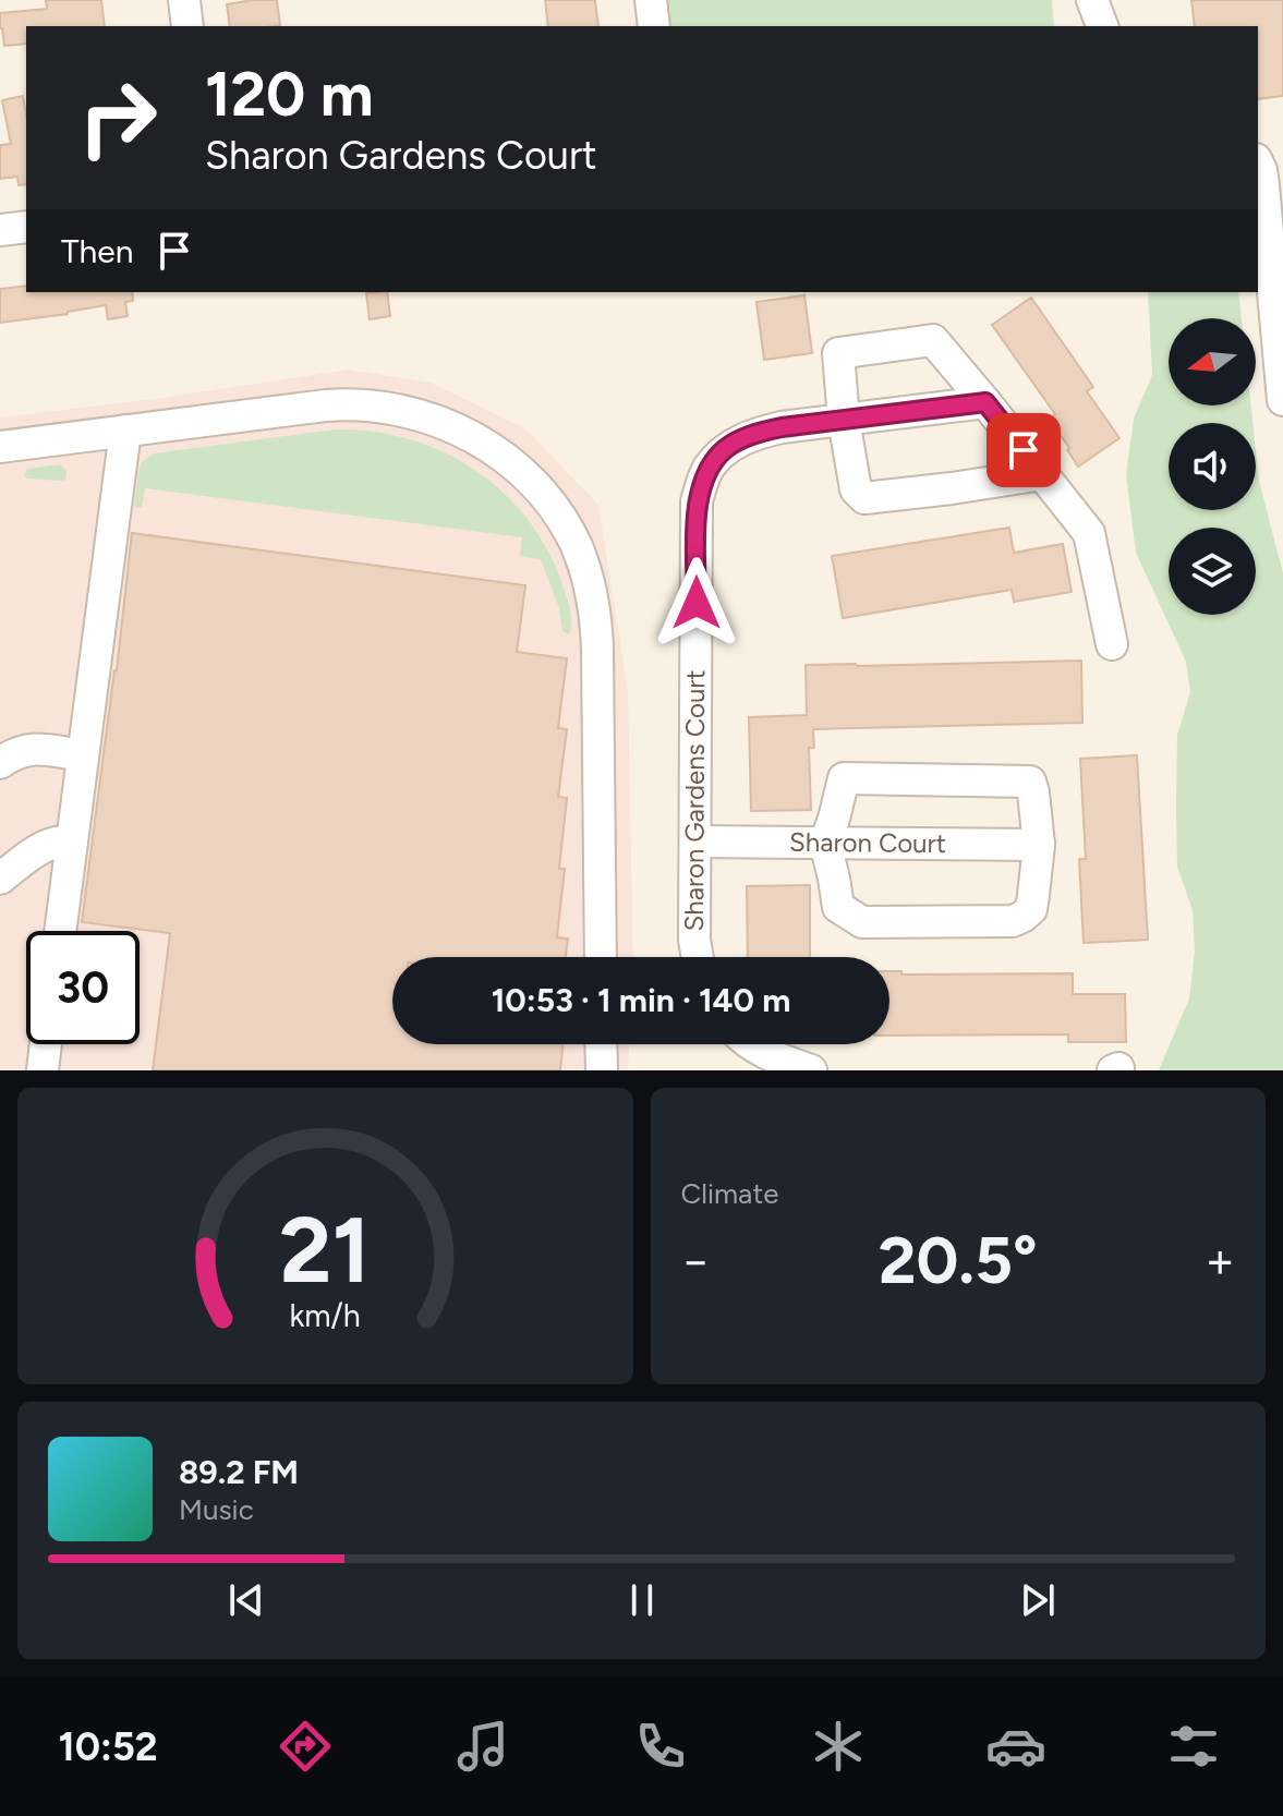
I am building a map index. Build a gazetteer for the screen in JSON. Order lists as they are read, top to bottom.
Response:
{
  "streets": {
    "street": ["Sharon Gardens Court", "Sharon Court"]
  },
  "crossings": [
    ["Sharon Gardens Court", "Sharon Court"]
  ],
  "north": "left",
  "page": {
    "turn": ["120 m", "Sharon Gardens Court"],
    "then": "Then",
    "limit": "30",
    "trip": "10:53 · 1 min · 140 m",
    "tile": "Climate",
    "heat": ["−", "20.5°", "+"],
    "song": ["89.2 FM", "Music"],
    "tabs": "10:52",
    "gauge": ["21", "km/h"]
  }
}
